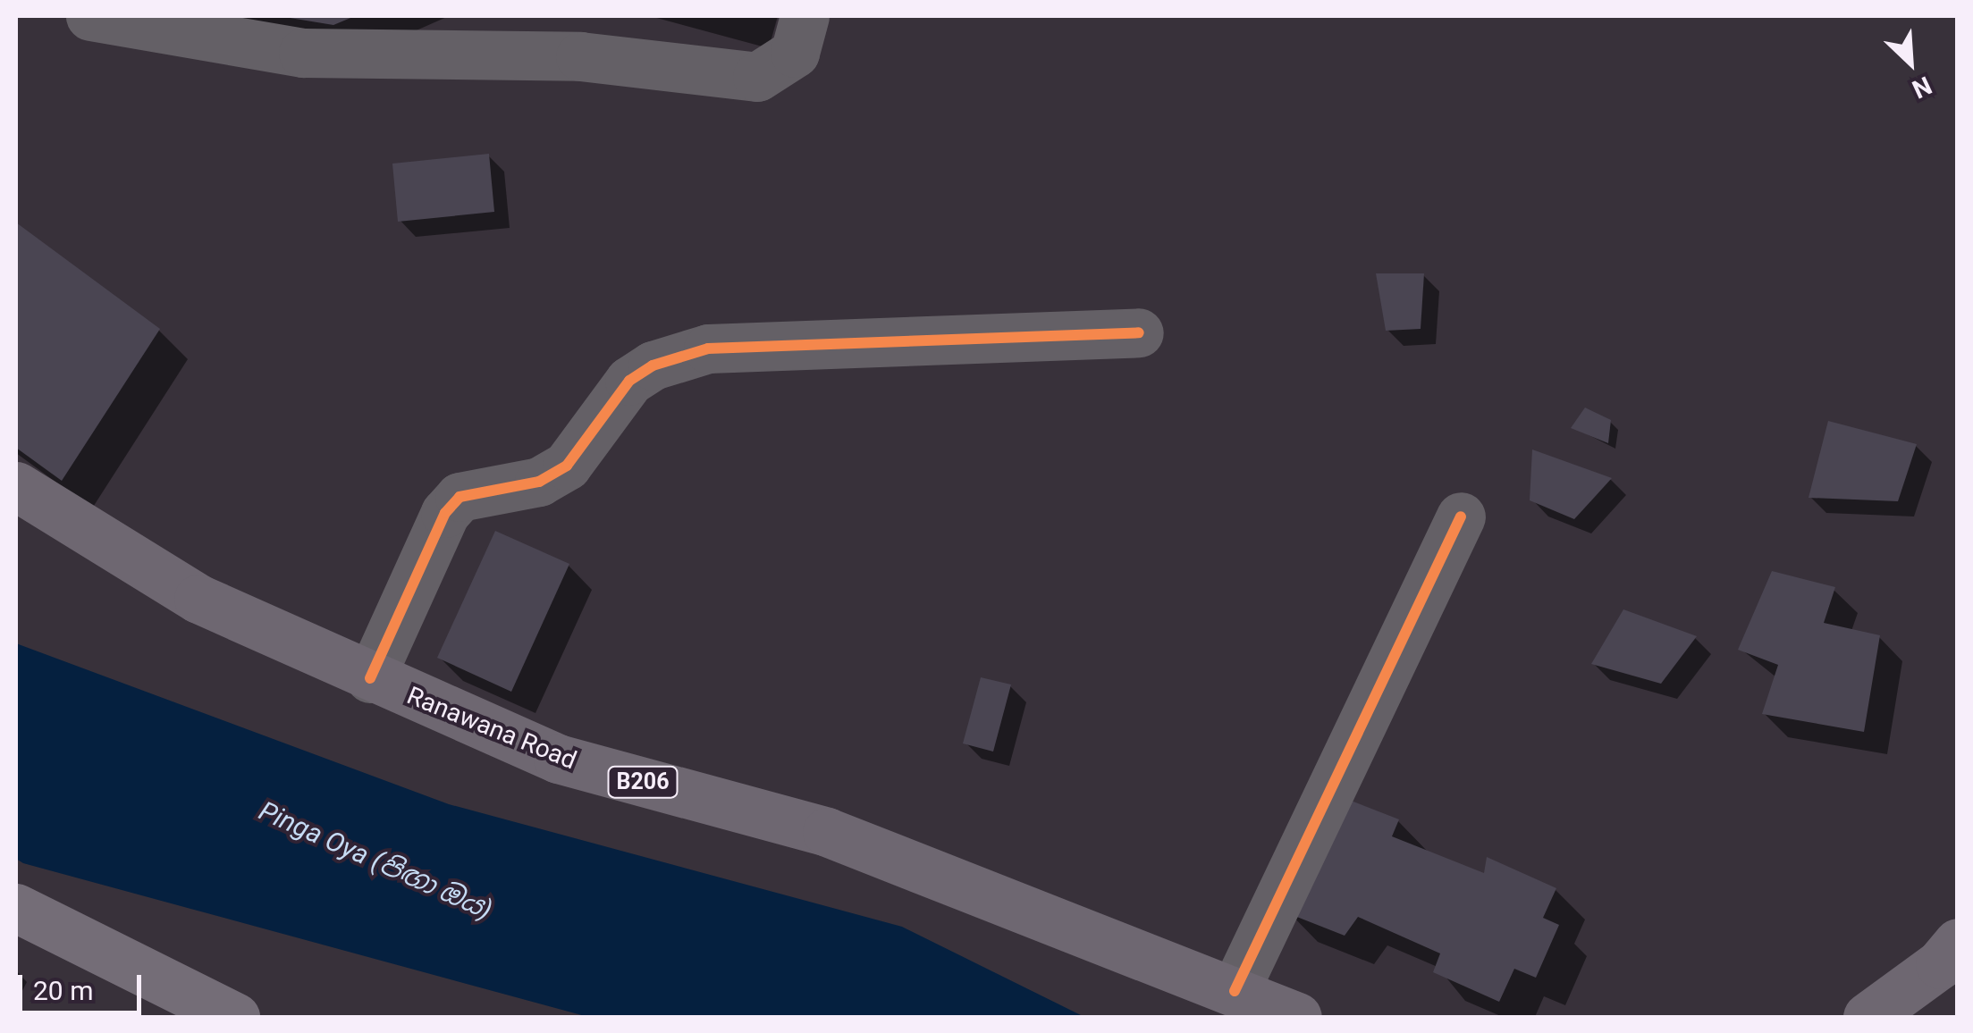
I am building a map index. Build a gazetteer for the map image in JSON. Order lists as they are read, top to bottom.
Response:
{
  "streets": {
    "main road": ["Ranawana Road", "B206"]
  },
  "water": ["Pinga Oya (පිඟා ඔය)"],
  "scale_bar": "20 m",
  "north": "bottom right"
}
